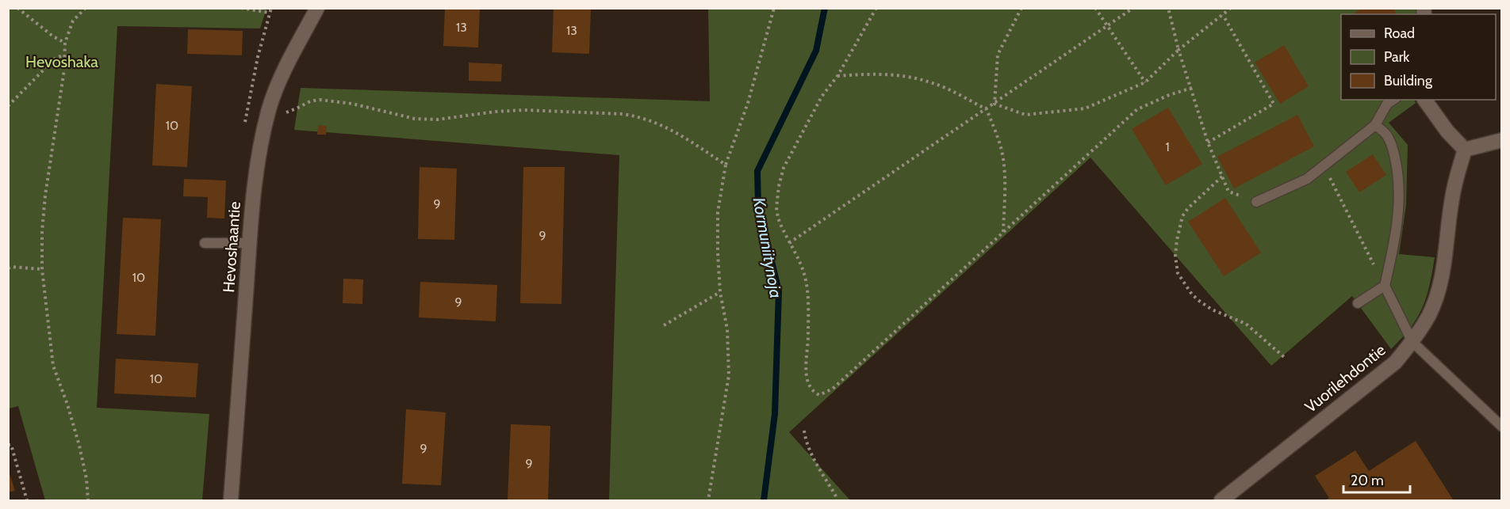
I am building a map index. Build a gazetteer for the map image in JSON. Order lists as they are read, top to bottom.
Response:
{
  "streets": {
    "street": ["Hevoshaantie", "Vuorilehdontie"]
  },
  "water": ["Kormuniitynoja"],
  "parks": ["Hevoshaka"],
  "house_numbers": [
    "13",
    "13",
    "10",
    "1",
    "9",
    "9",
    "10",
    "9",
    "10",
    "9",
    "9"
  ],
  "legend": ["Road", "Park", "Building"],
  "scale_bar": "20 m"
}
